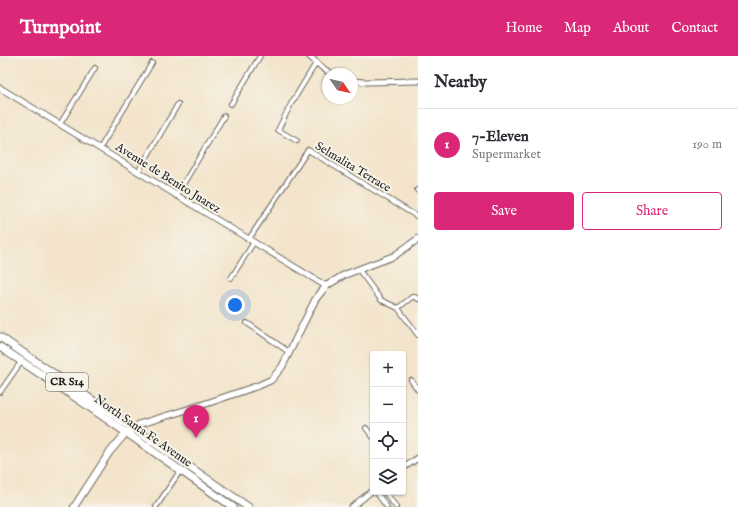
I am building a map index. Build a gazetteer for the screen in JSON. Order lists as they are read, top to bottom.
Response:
{
  "streets": {
    "main road": ["CR S14", "North Santa Fe Avenue"],
    "street": ["Selmalita Terrace", "Avenue de Benito Juarez"]
  },
  "crossings": [
    ["Selmalita Terrace", "Avenue de Benito Juarez"]
  ],
  "north": "bottom right",
  "page": {
    "header": "Turnpoint",
    "nav": [
      "Home",
      "Map",
      "About",
      "Contact"
    ],
    "heading": "Nearby",
    "list": [
      {
        "mark": "1",
        "name": "7-Eleven",
        "note": "Supermarket",
        "value": "190 m"
      }
    ],
    "buttons": ["Save", "Share"],
    "map_buttons": ["+", "−"],
    "pins": "1"
  }
}
